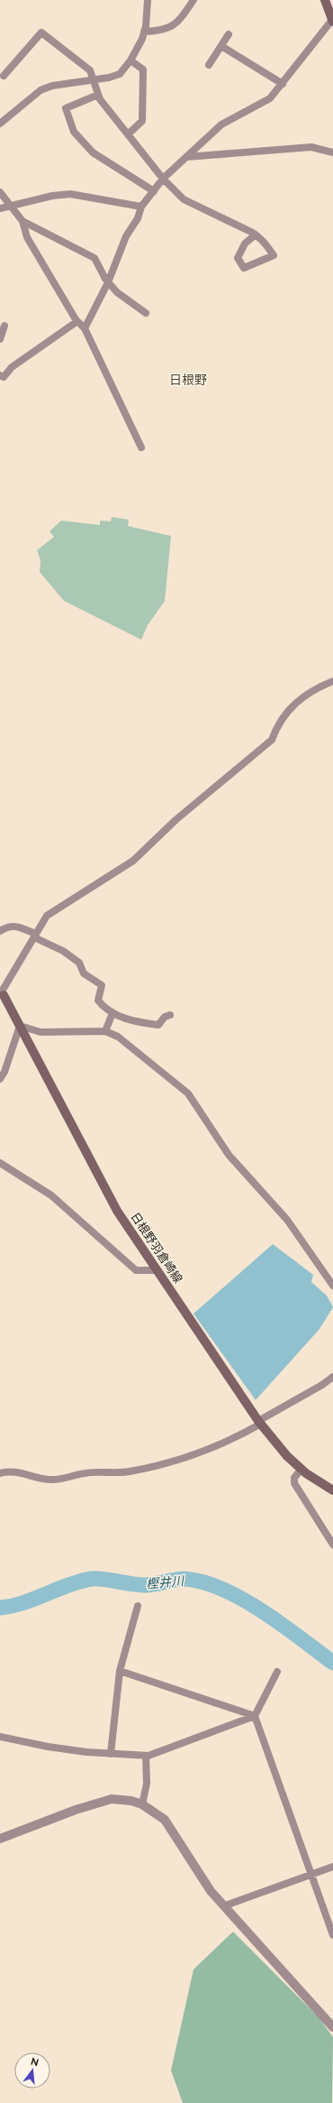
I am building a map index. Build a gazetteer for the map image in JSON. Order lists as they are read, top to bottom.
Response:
{
  "streets": {
    "main road": ["日根野羽倉崎線"]
  },
  "districts": ["日根野"],
  "water": ["樫井川"],
  "north": "top"
}
